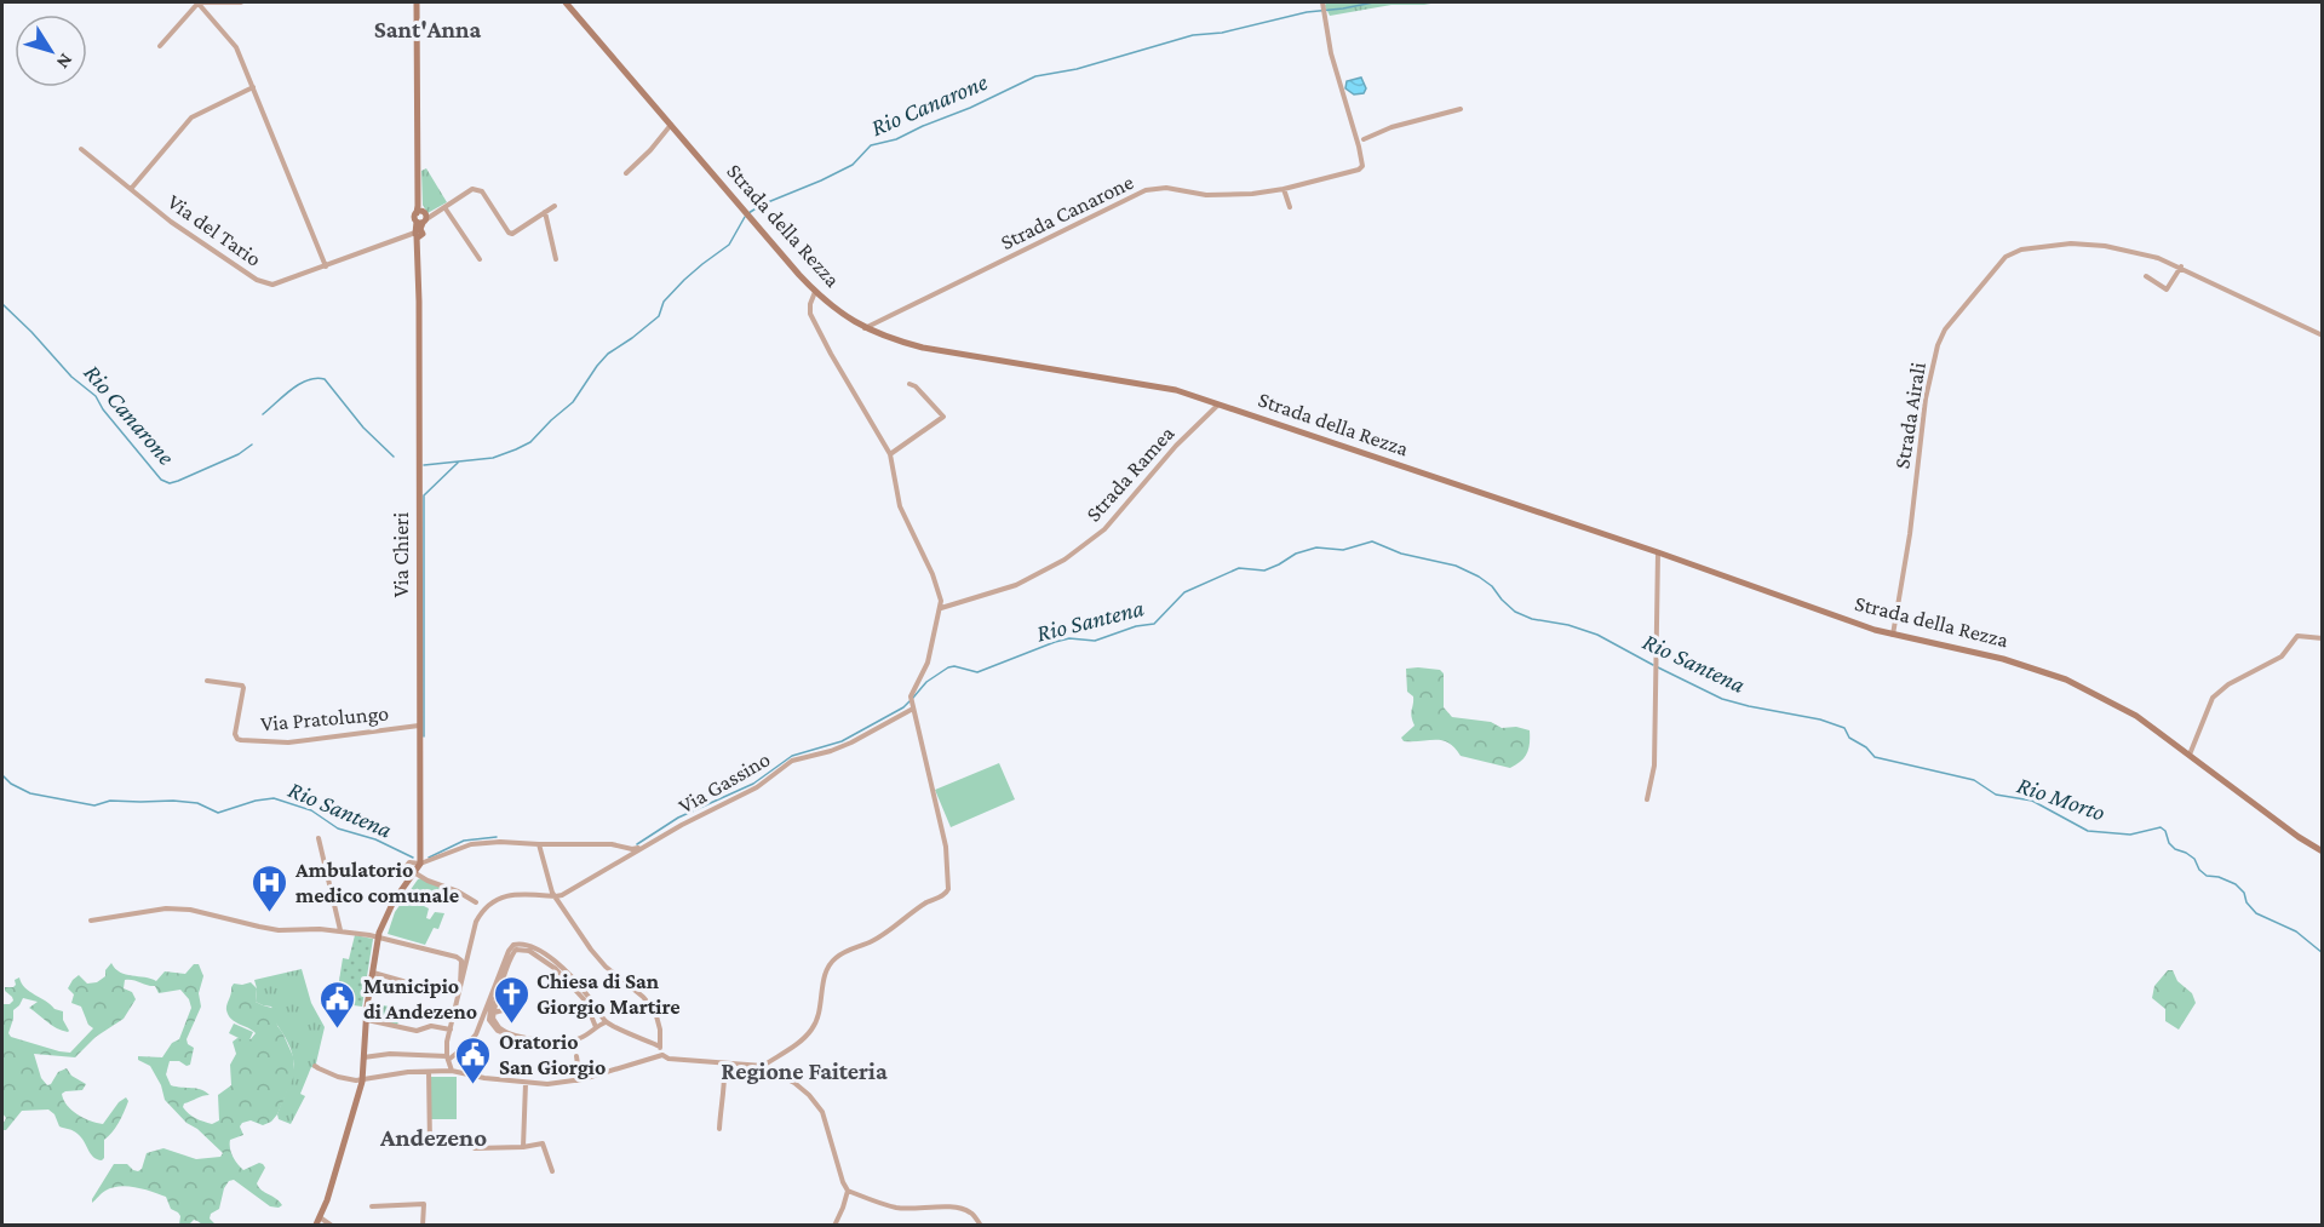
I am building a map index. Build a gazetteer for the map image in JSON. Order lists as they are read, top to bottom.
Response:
{
  "streets": {
    "main road": ["Strada della Rezza", "Via Chieri"],
    "street": [
      "Strada Canarone",
      "Via del Tario",
      "Strada Airali",
      "Strada Ramea",
      "Via Pratolungo",
      "Via Gassino"
    ]
  },
  "crossings": [
    ["Strada Canarone", "Strada della Rezza"],
    ["Strada della Rezza", "Strada Airali"],
    ["Strada della Rezza", "Strada Ramea"],
    ["Via del Tario", "Via Chieri"],
    ["Via Chieri", "Via Pratolungo"]
  ],
  "districts": ["Sant'Anna", "Regione Faiteria", "Andezeno"],
  "water": ["Rio Canarone", "Rio Santena", "Rio Morto"],
  "places": {
    "hospital": ["Ambulatorio medico comunale"],
    "church": ["Chiesa di San Giorgio Martire"],
    "public building": ["Municipio di Andezeno", "Oratorio San Giorgio"]
  },
  "north": "bottom right"
}
